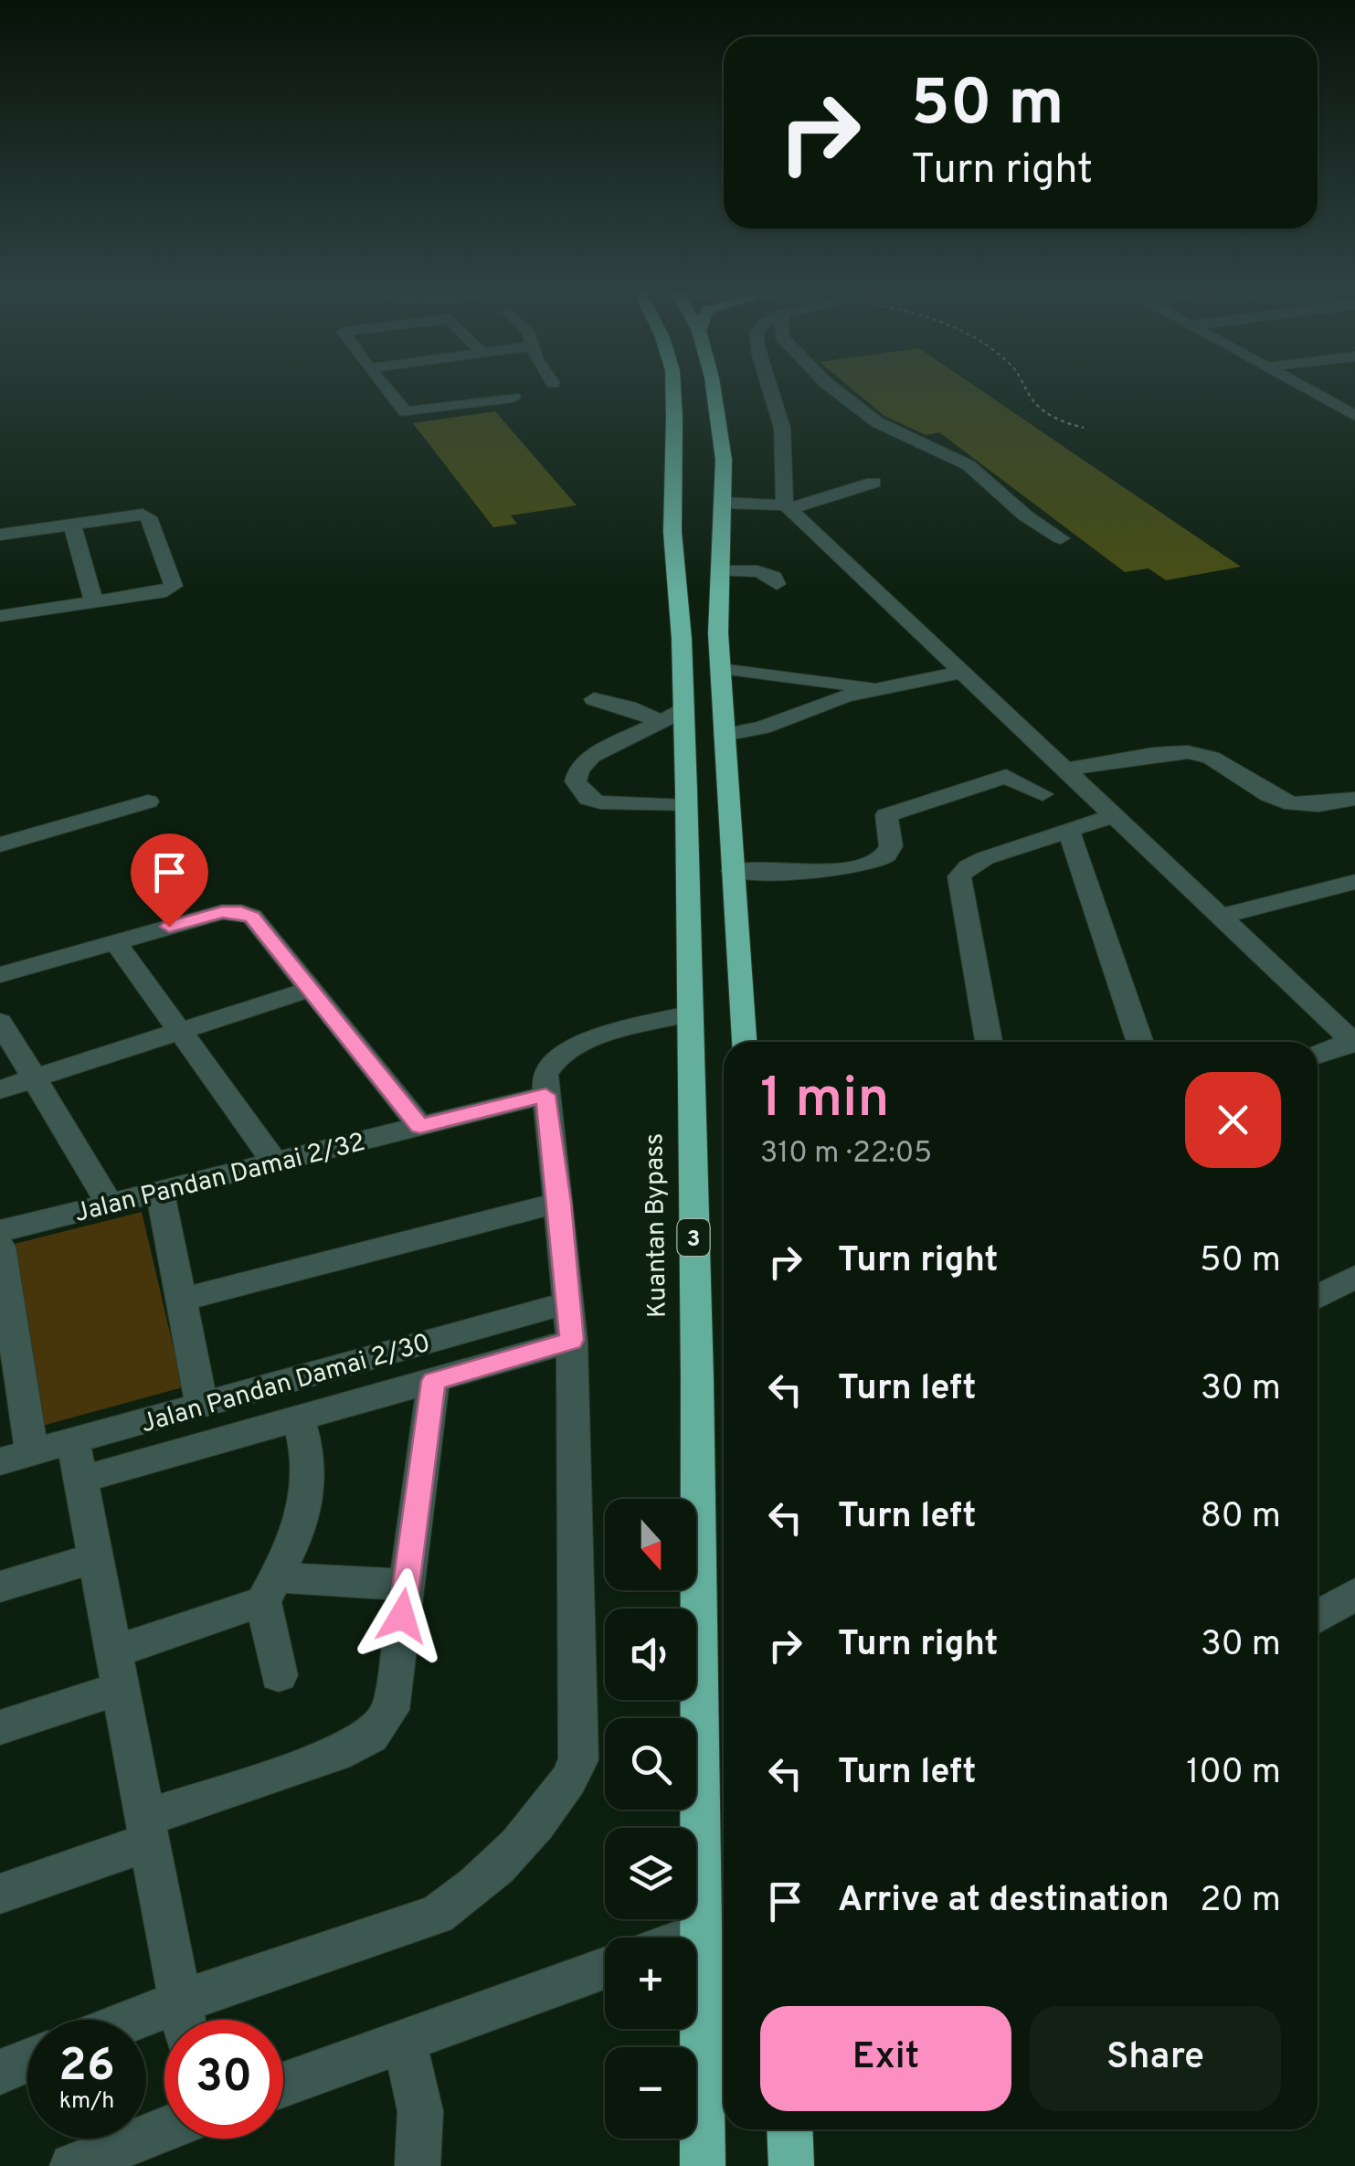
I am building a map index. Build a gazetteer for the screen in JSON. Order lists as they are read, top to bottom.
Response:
{
  "streets": {
    "highway": ["Kuantan Bypass", "3"],
    "street": ["Jalan Pandan Damai 2/32", "Jalan Pandan Damai 2/30"]
  },
  "north": "bottom",
  "page": {
    "turn": ["50 m", "Turn right"],
    "heading": ["1 min", "310 m · 22:05"],
    "list": [
      {
        "name": "Turn right",
        "value": "50 m"
      },
      {
        "name": "Turn left",
        "value": "30 m"
      },
      {
        "name": "Turn left",
        "value": "80 m"
      },
      {
        "name": "Turn right",
        "value": "30 m"
      },
      {
        "name": "Turn left",
        "value": "100 m"
      },
      {
        "name": "Arrive at destination",
        "value": "20 m"
      }
    ],
    "map_buttons": ["+", "−"],
    "buttons": ["Exit", "Share"],
    "speed": "26 km/h",
    "limit": "30"
  }
}
